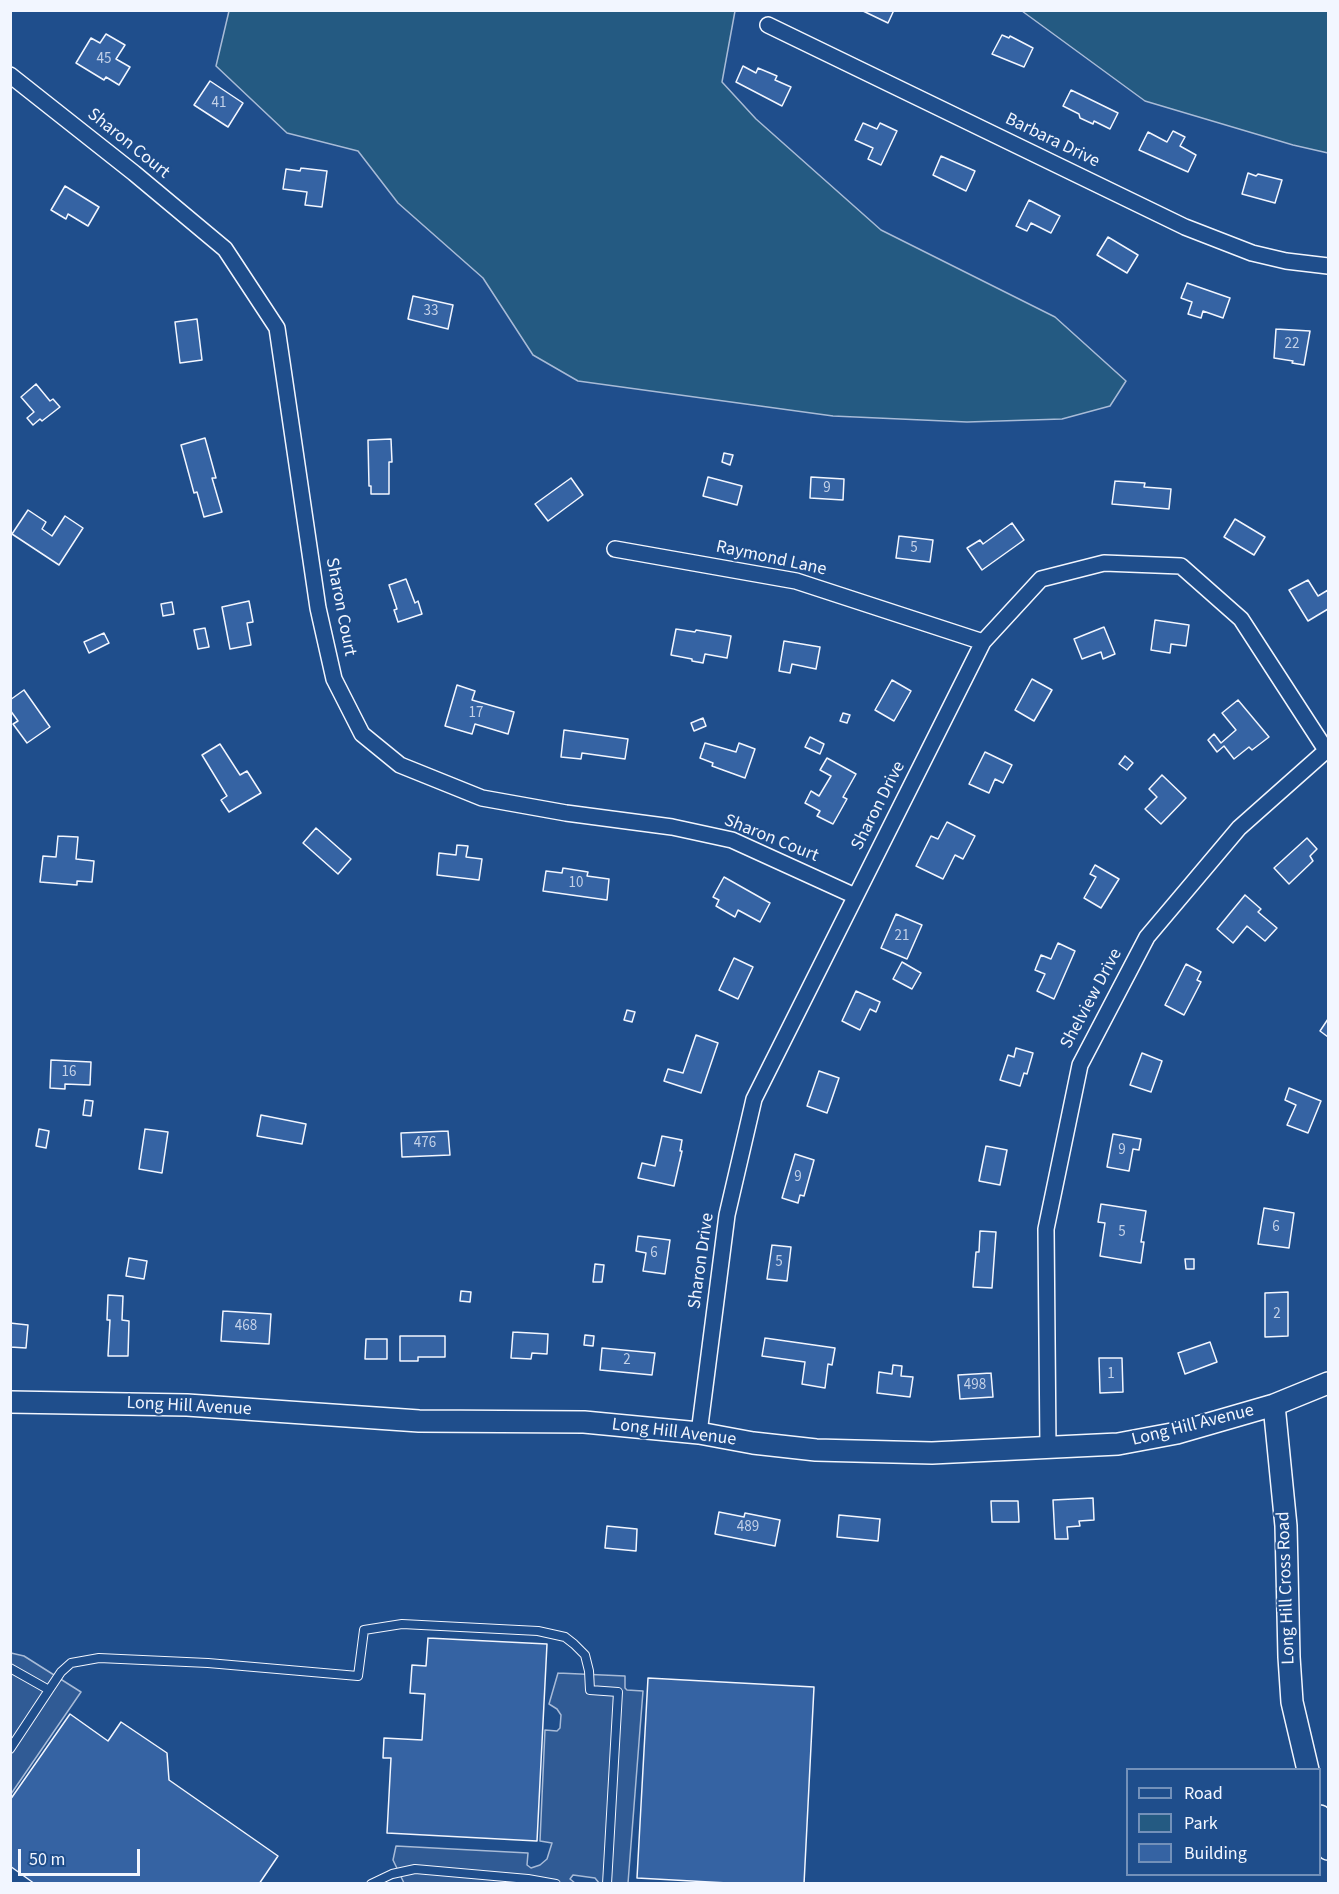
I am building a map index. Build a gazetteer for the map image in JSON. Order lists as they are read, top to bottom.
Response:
{
  "streets": {
    "street": [
      "Barbara Drive",
      "Sharon Court",
      "Raymond Lane",
      "Sharon Drive",
      "Shelview Drive",
      "Long Hill Avenue",
      "Long Hill Cross Road"
    ]
  },
  "crossings": [
    ["Sharon Court", "Sharon Drive"],
    ["Raymond Lane", "Sharon Drive"],
    ["Sharon Drive", "Shelview Drive"],
    ["Sharon Drive", "Long Hill Avenue"],
    ["Shelview Drive", "Long Hill Avenue"],
    ["Long Hill Avenue", "Long Hill Cross Road"]
  ],
  "house_numbers": [
    "45",
    "41",
    "33",
    "22",
    "9",
    "5",
    "17",
    "10",
    "21",
    "16",
    "476",
    "9",
    "9",
    "6",
    "5",
    "6",
    "5",
    "2",
    "468",
    "2",
    "1",
    "498",
    "489"
  ],
  "legend": ["Road", "Park", "Building"],
  "scale_bar": "50 m"
}
